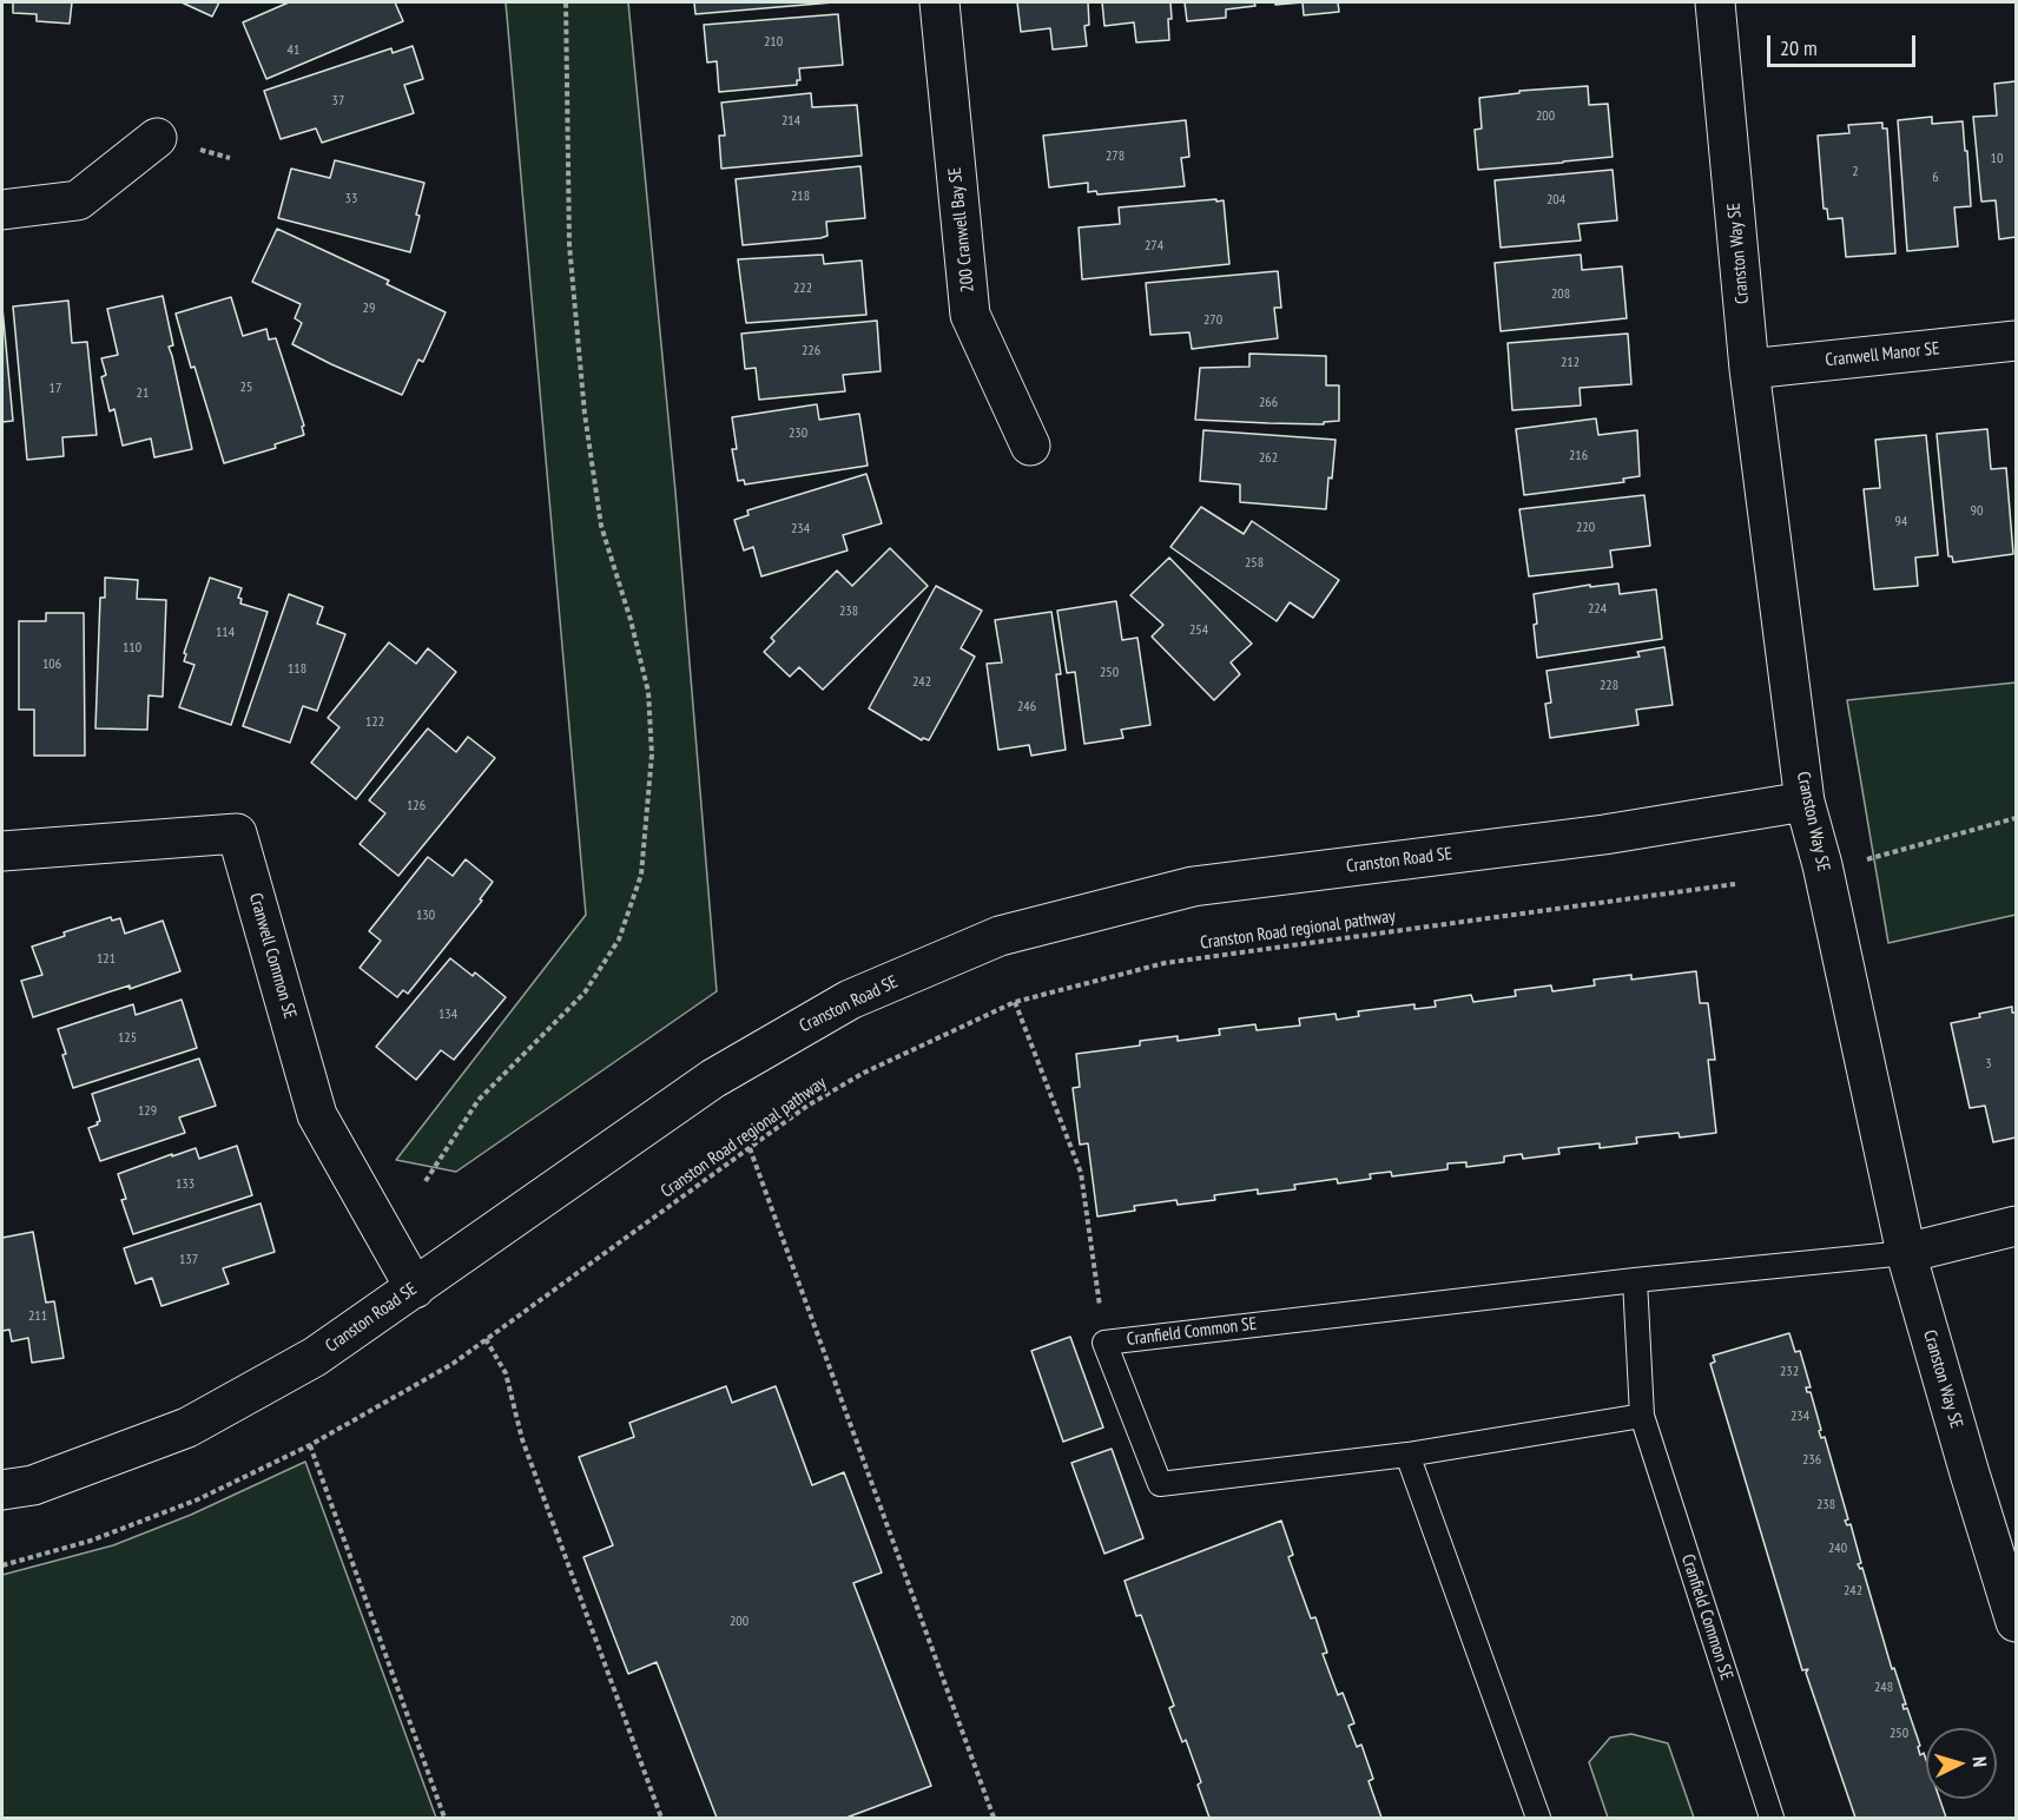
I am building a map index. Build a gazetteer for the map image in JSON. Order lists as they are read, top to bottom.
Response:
{
  "streets": {
    "street": [
      "200 Cranwell Bay SE",
      "Cranston Way SE",
      "Cranwell Manor SE",
      "Cranston Road SE",
      "Cranwell Common SE"
    ],
    "lane": ["Cranfield Common SE"],
    "path": ["Cranston Road regional pathway"]
  },
  "crossings": [
    ["Cranston Way SE", "Cranwell Manor SE"],
    ["Cranston Way SE", "Cranston Road SE"],
    ["Cranston Way SE", "Cranfield Common SE"],
    ["Cranston Road SE", "Cranwell Common SE"]
  ],
  "house_numbers": [
    "210",
    "41",
    "37",
    "200",
    "214",
    "278",
    "10",
    "2",
    "6",
    "218",
    "33",
    "204",
    "274",
    "222",
    "208",
    "29",
    "270",
    "226",
    "212",
    "25",
    "17",
    "21",
    "266",
    "230",
    "216",
    "262",
    "90",
    "94",
    "220",
    "234",
    "258",
    "224",
    "238",
    "254",
    "114",
    "110",
    "106",
    "118",
    "250",
    "242",
    "228",
    "246",
    "122",
    "126",
    "130",
    "121",
    "134",
    "125",
    "3",
    "129",
    "133",
    "137",
    "211",
    "232",
    "234",
    "236",
    "238",
    "240",
    "242",
    "200",
    "248",
    "250"
  ],
  "scale_bar": "20 m",
  "north": "right"
}
